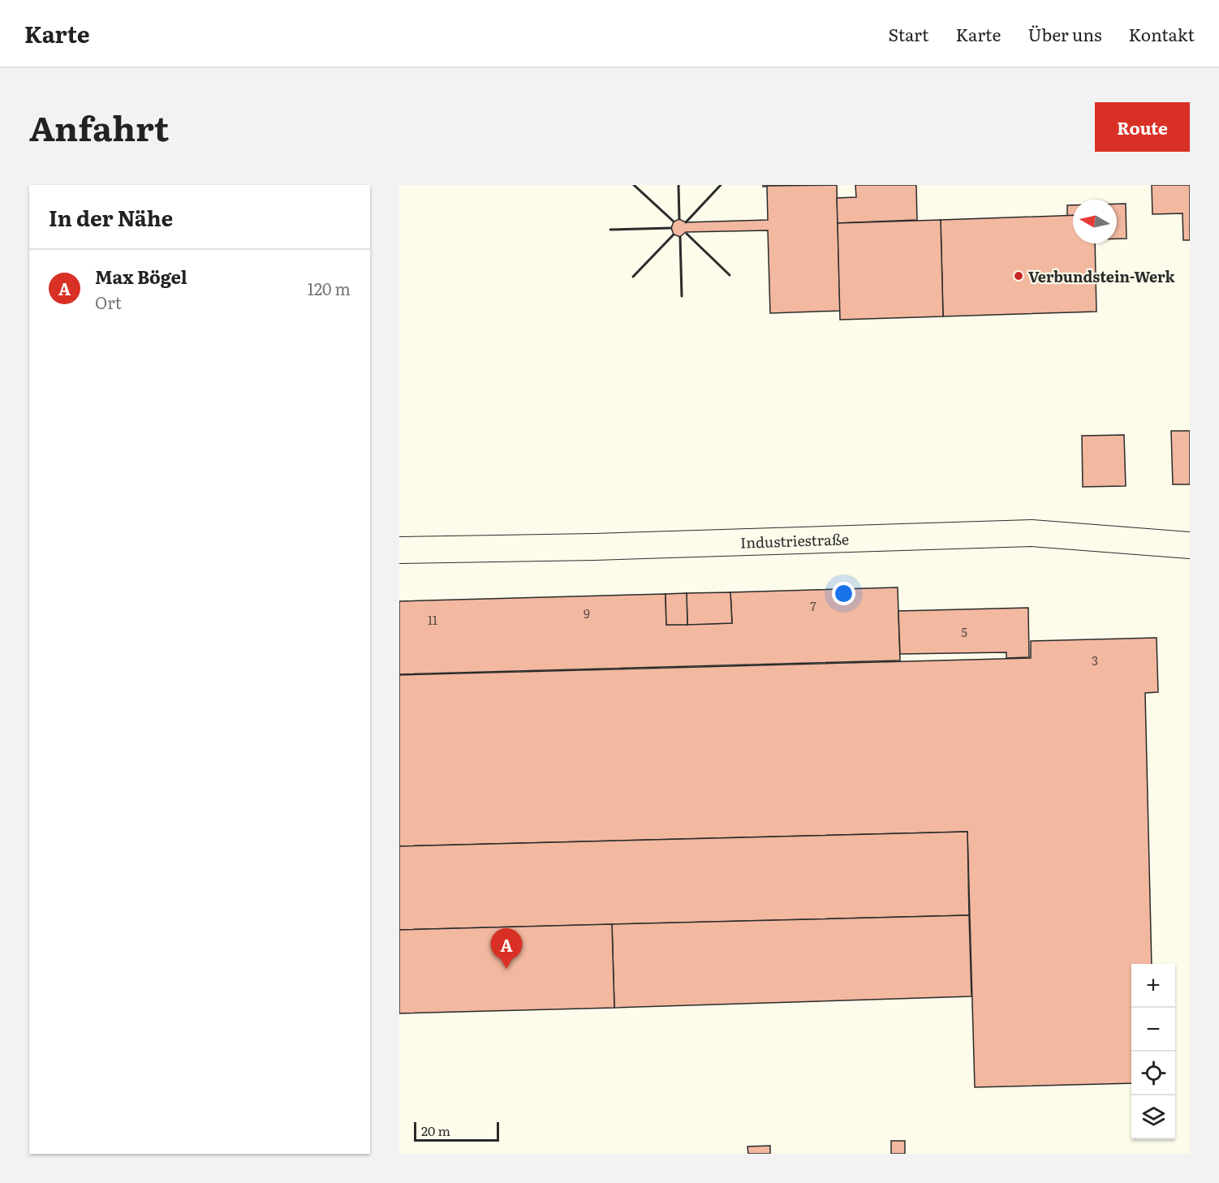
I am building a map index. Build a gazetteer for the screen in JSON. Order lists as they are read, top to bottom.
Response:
{
  "streets": {
    "street": ["Industriestraße"]
  },
  "places": ["Verbundstein-Werk"],
  "house_numbers": [
    "7",
    "9",
    "11",
    "5",
    "3"
  ],
  "scale_bar": "20 m",
  "north": "left",
  "page": {
    "header": "Karte",
    "nav": [
      "Start",
      "Karte",
      "Über uns",
      "Kontakt"
    ],
    "title": "Anfahrt",
    "buttons": "Route",
    "heading": "In der Nähe",
    "list": [
      {
        "mark": "A",
        "name": "Max Bögel",
        "note": "Ort",
        "value": "120 m"
      }
    ],
    "pins": "A",
    "map_buttons": ["+", "−"],
    "scale": "20 m"
  }
}
